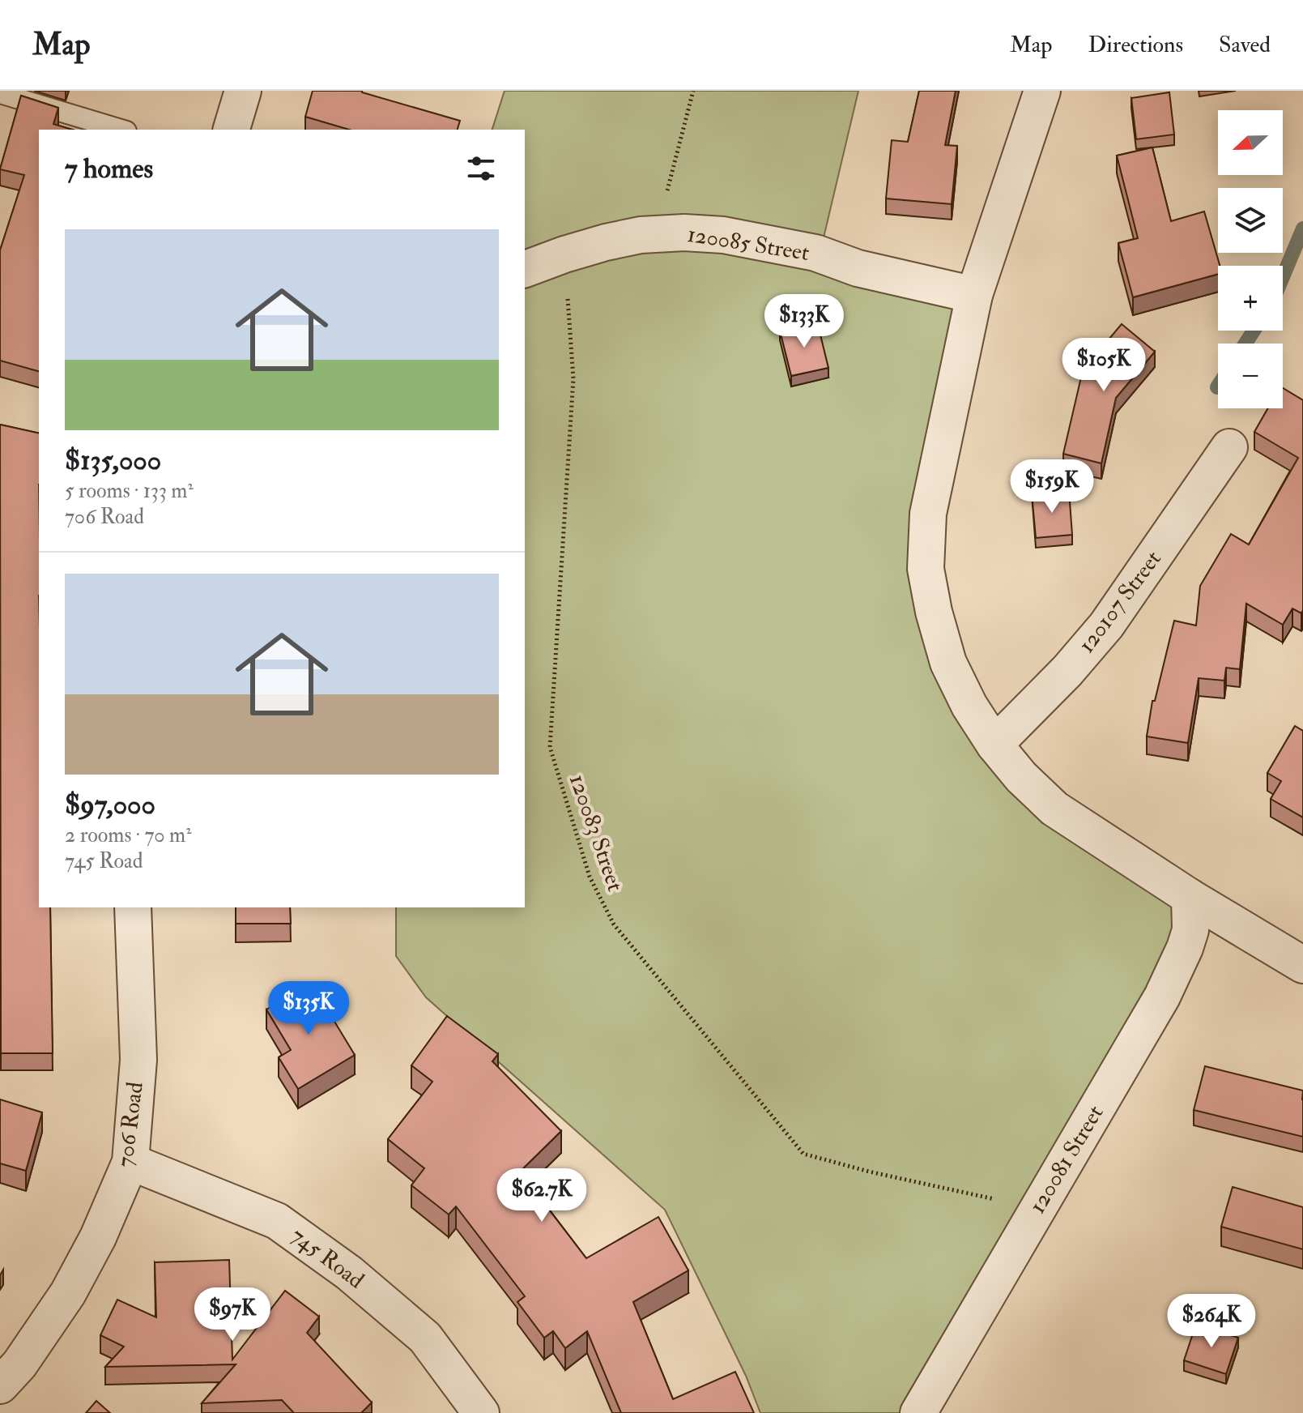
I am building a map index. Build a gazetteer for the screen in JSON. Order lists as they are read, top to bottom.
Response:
{
  "streets": {
    "street": [
      "120085 Street",
      "120107 Street",
      "706 Road",
      "120081 Street",
      "745 Road"
    ],
    "path": ["120083 Street"]
  },
  "crossings": [
    ["120085 Street", "120083 Street"],
    ["120083 Street", "120081 Street"],
    ["706 Road", "745 Road"]
  ],
  "north": "left",
  "page": {
    "header": "Map",
    "nav": ["Map", "Directions", "Saved"],
    "map_buttons": ["+", "−"],
    "heading": "7 homes",
    "list": [
      {
        "name": "$135,000",
        "note": "5 rooms · 133 m² · 706 Road"
      },
      {
        "name": "$97,000",
        "note": "2 rooms · 70 m² · 745 Road"
      }
    ],
    "price": [
      "$133K",
      "$105K",
      "$159K",
      "$135K",
      "$62.7K",
      "$97K",
      "$264K"
    ]
  }
}
